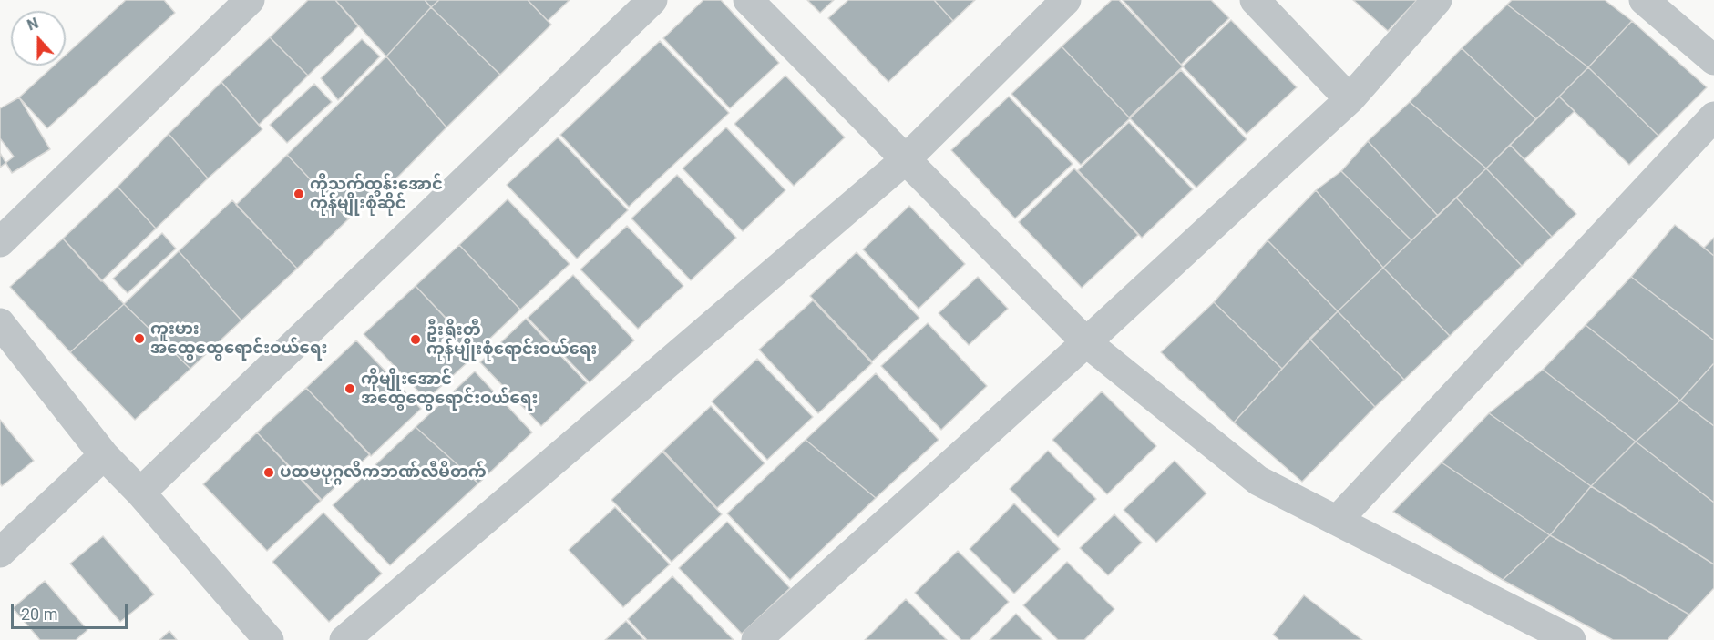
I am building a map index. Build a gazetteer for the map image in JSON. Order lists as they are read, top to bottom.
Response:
{
  "places": [
    "ကိုသက်ထွန်းအောင် ကုန်မျိုးစုံဆိုင်",
    "ကူးမား အထွေထွေရောင်းဝယ်ရေး",
    "ဦးရှိုးတီ ကုန်မျိုးစုံရောင်းဝယ်ရေး",
    "ကိုမျိုးအောင် အထွေထွေရောင်းဝယ်ရေး",
    "ပထမပုဂ္ဂလိကဘဏ်လီမိတက်"
  ],
  "scale_bar": "20 m",
  "north": "top"
}
